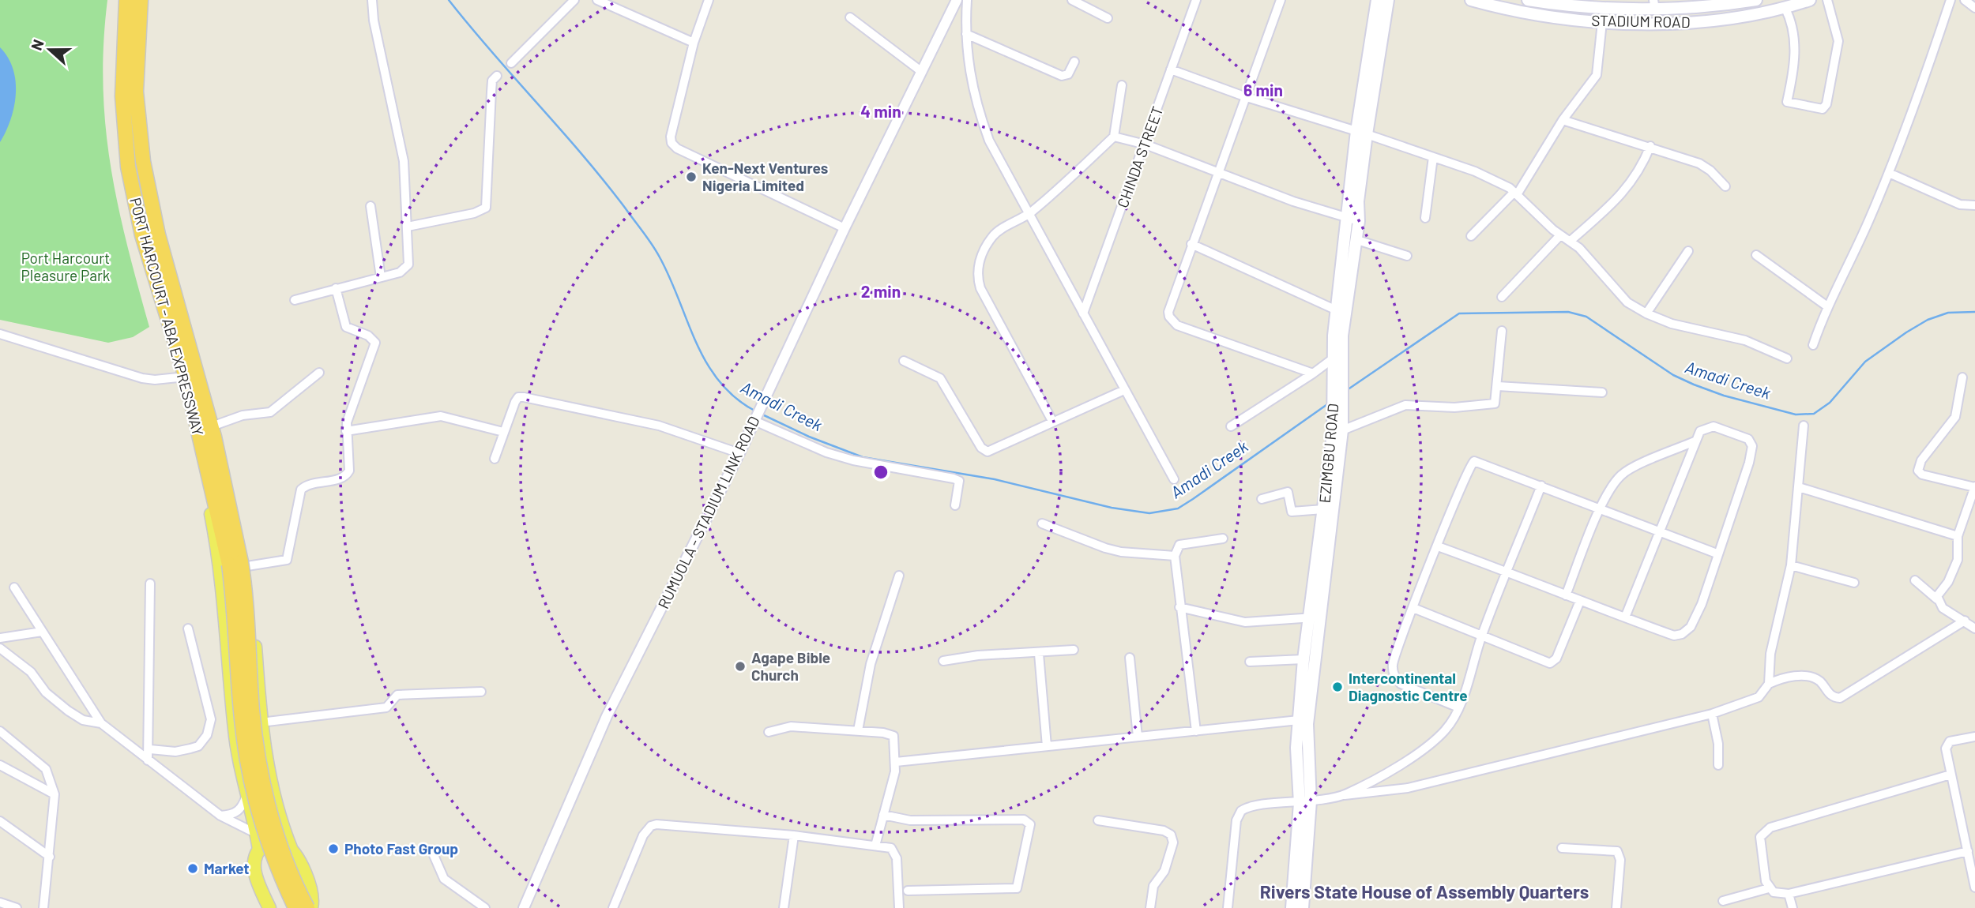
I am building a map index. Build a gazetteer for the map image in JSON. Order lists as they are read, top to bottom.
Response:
{
  "streets": {
    "highway": ["PORT HARCOURT - ABA EXPRESSWAY"],
    "main road": ["STADIUM ROAD", "EZIMGBU ROAD"],
    "street": ["CHINDA STREET", "RUMUOLA - STADIUM LINK ROAD"]
  },
  "districts": ["Rivers State House of Assembly Quarters"],
  "water": ["Amadi Creek"],
  "parks": ["Port Harcourt Pleasure Park"],
  "places": [
    "Ken-Next Ventures Nigeria Limited",
    "Agape Bible Church",
    "Intercontinental Diagnostic Centre",
    "Photo Fast Group",
    "Market"
  ],
  "north": "left",
  "rings": ["6 min", "4 min", "2 min"]
}
